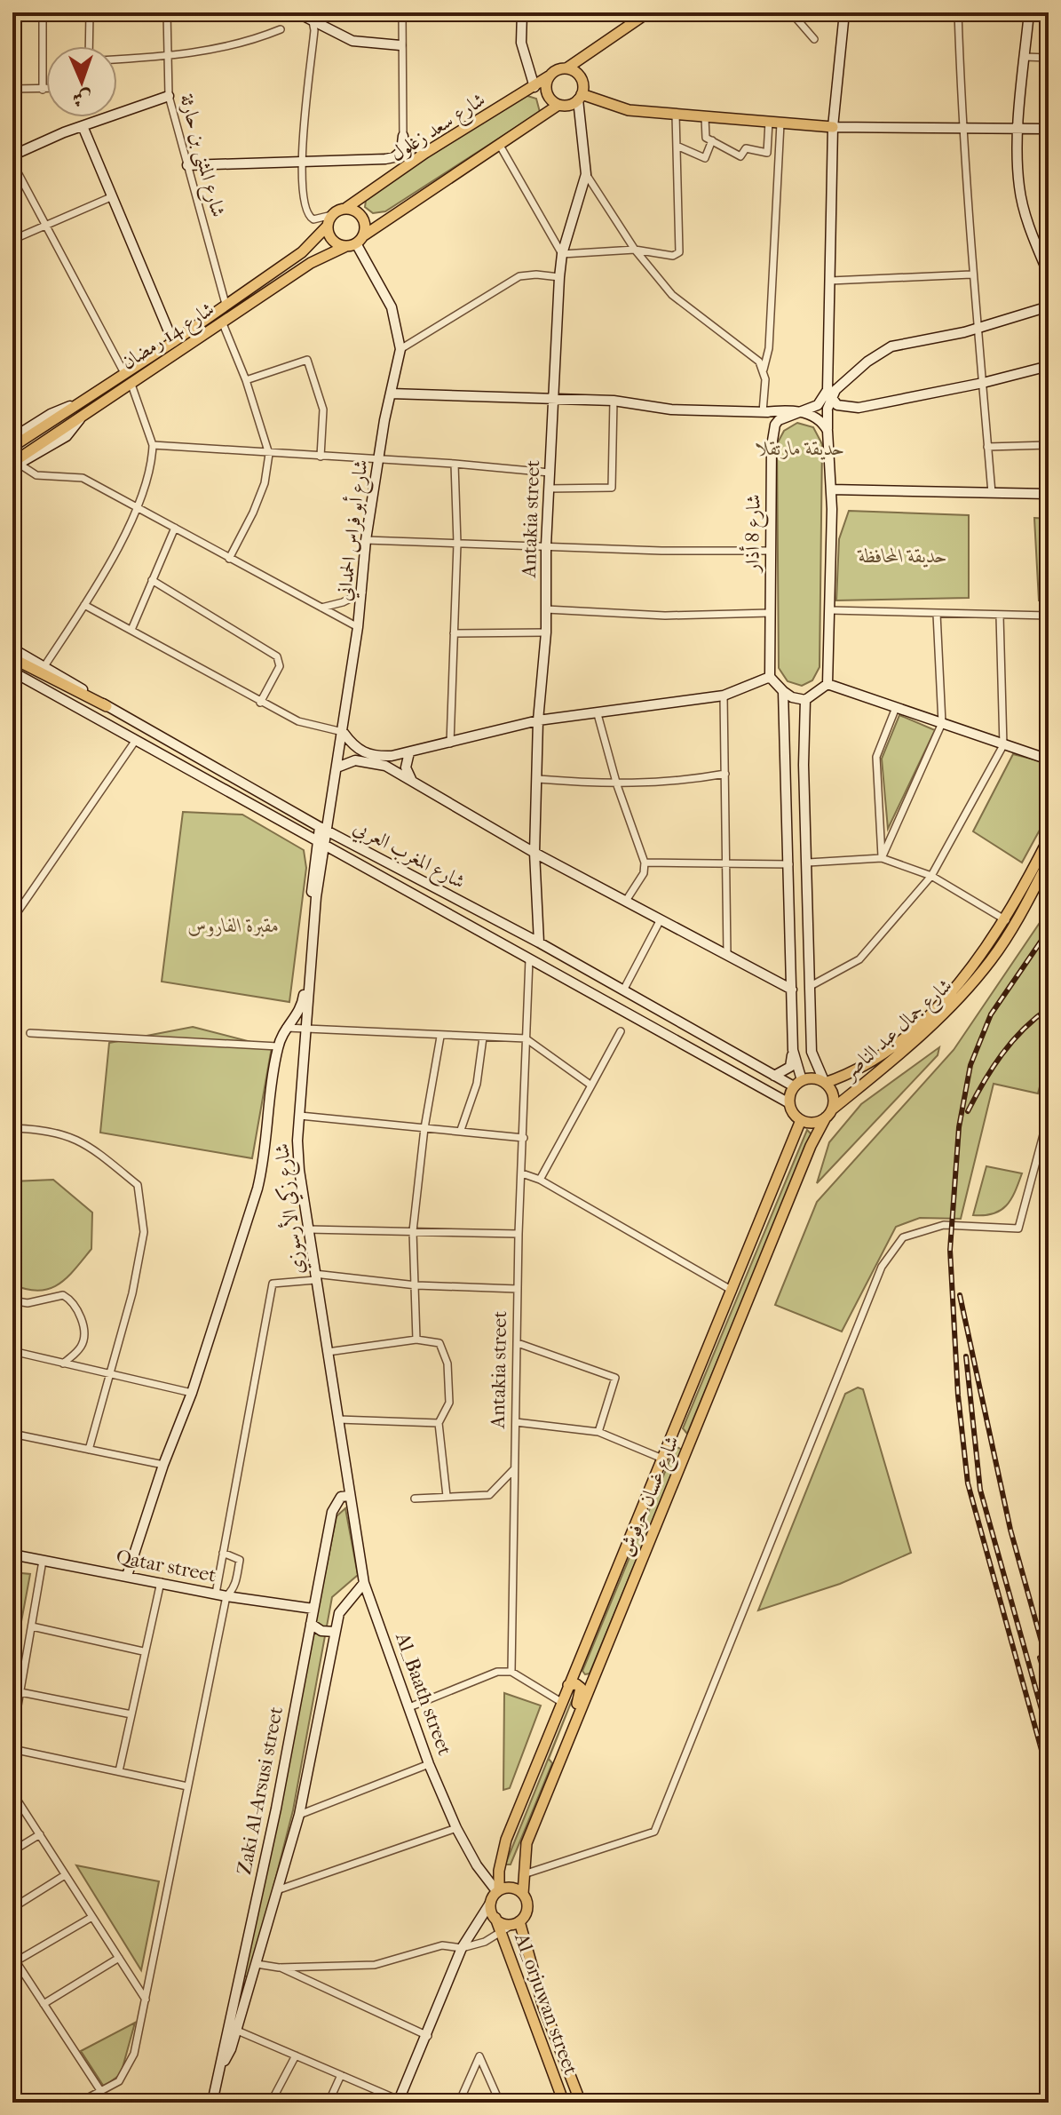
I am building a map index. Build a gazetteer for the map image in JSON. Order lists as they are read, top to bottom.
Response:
{
  "streets": {
    "main road": [
      "شارع سعد زغلول",
      "شارع 14 رمضان",
      "شارع جمال عبد الناصر",
      "شارع غسان حرفوش",
      "Al_orjuwan street"
    ],
    "street": [
      "شارع المثنى بن حارثة",
      "Antakia street",
      "شارع أبو فراس الحمداني",
      "شارع 8 أذار",
      "شارع المغرب العربي",
      "شارع زكي الأرسوزي",
      "Qatar street",
      "Al_Baath street",
      "Zaki Al-Arsusi street"
    ]
  },
  "crossings": [
    ["شارع سعد زغلول", "شارع 14 رمضان"],
    ["شارع سعد زغلول", "Antakia street"],
    ["شارع سعد زغلول", "شارع أبو فراس الحمداني"],
    ["شارع المثنى بن حارثة", "شارع 14 رمضان"],
    ["شارع 14 رمضان", "شارع أبو فراس الحمداني"],
    ["Antakia street", "شارع المغرب العربي"],
    ["شارع أبو فراس الحمداني", "شارع المغرب العربي"],
    ["شارع أبو فراس الحمداني", "شارع زكي الأرسوزي"],
    ["شارع المغرب العربي", "شارع جمال عبد الناصر"],
    ["شارع المغرب العربي", "شارع زكي الأرسوزي"],
    ["شارع المغرب العربي", "شارع غسان حرفوش"],
    ["شارع جمال عبد الناصر", "شارع غسان حرفوش"],
    ["شارع زكي الأرسوزي", "Al_Baath street"],
    ["شارع زكي الأرسوزي", "Zaki Al-Arsusi street"],
    ["شارع غسان حرفوش", "Al_Baath street"],
    ["شارع غسان حرفوش", "Al_orjuwan street"],
    ["Qatar street", "Zaki Al-Arsusi street"],
    ["Al_Baath street", "Zaki Al-Arsusi street"],
    ["Al_Baath street", "Al_orjuwan street"]
  ],
  "parks": ["حديقة مارتقلا", "حديقة المحافظة", "مقبرة الفاروس"],
  "north": "bottom"
}
